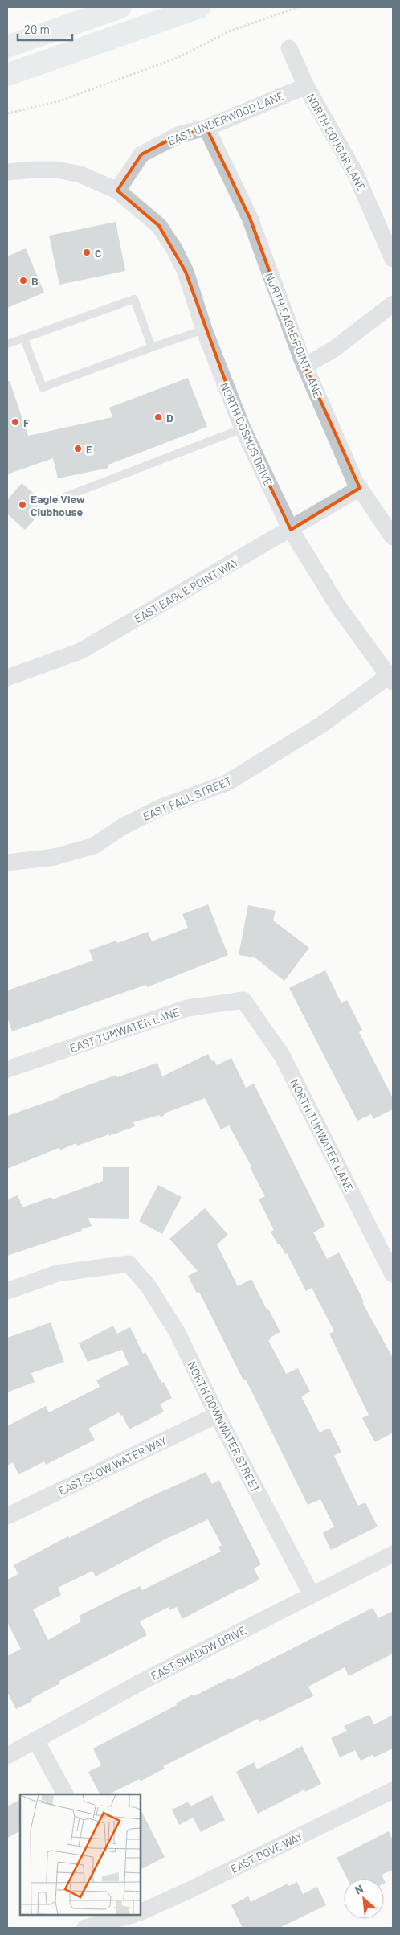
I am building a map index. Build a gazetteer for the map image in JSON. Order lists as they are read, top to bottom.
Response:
{
  "streets": {
    "street": [
      "EAST UNDERWOOD LANE",
      "NORTH COUGAR LANE",
      "NORTH EAGLE POINT LANE",
      "NORTH COSMOS DRIVE",
      "EAST EAGLE POINT WAY",
      "EAST FALL STREET",
      "EAST TUMWATER LANE",
      "NORTH TUMWATER LANE",
      "NORTH DOWNWATER STREET",
      "EAST SLOW WATER WAY",
      "EAST SHADOW DRIVE",
      "EAST DOVE WAY"
    ]
  },
  "crossings": [
    ["EAST UNDERWOOD LANE", "NORTH COUGAR LANE"],
    ["EAST UNDERWOOD LANE", "NORTH EAGLE POINT LANE"],
    ["EAST UNDERWOOD LANE", "NORTH COSMOS DRIVE"],
    ["NORTH EAGLE POINT LANE", "EAST EAGLE POINT WAY"],
    ["NORTH COSMOS DRIVE", "EAST EAGLE POINT WAY"],
    ["NORTH COSMOS DRIVE", "EAST FALL STREET"],
    ["EAST TUMWATER LANE", "NORTH TUMWATER LANE"],
    ["NORTH DOWNWATER STREET", "EAST SLOW WATER WAY"],
    ["NORTH DOWNWATER STREET", "EAST SHADOW DRIVE"]
  ],
  "places": [
    "C",
    "B",
    "D",
    "F",
    "E",
    "Eagle View Clubhouse"
  ],
  "scale_bar": "20 m",
  "north": "top left"
}
